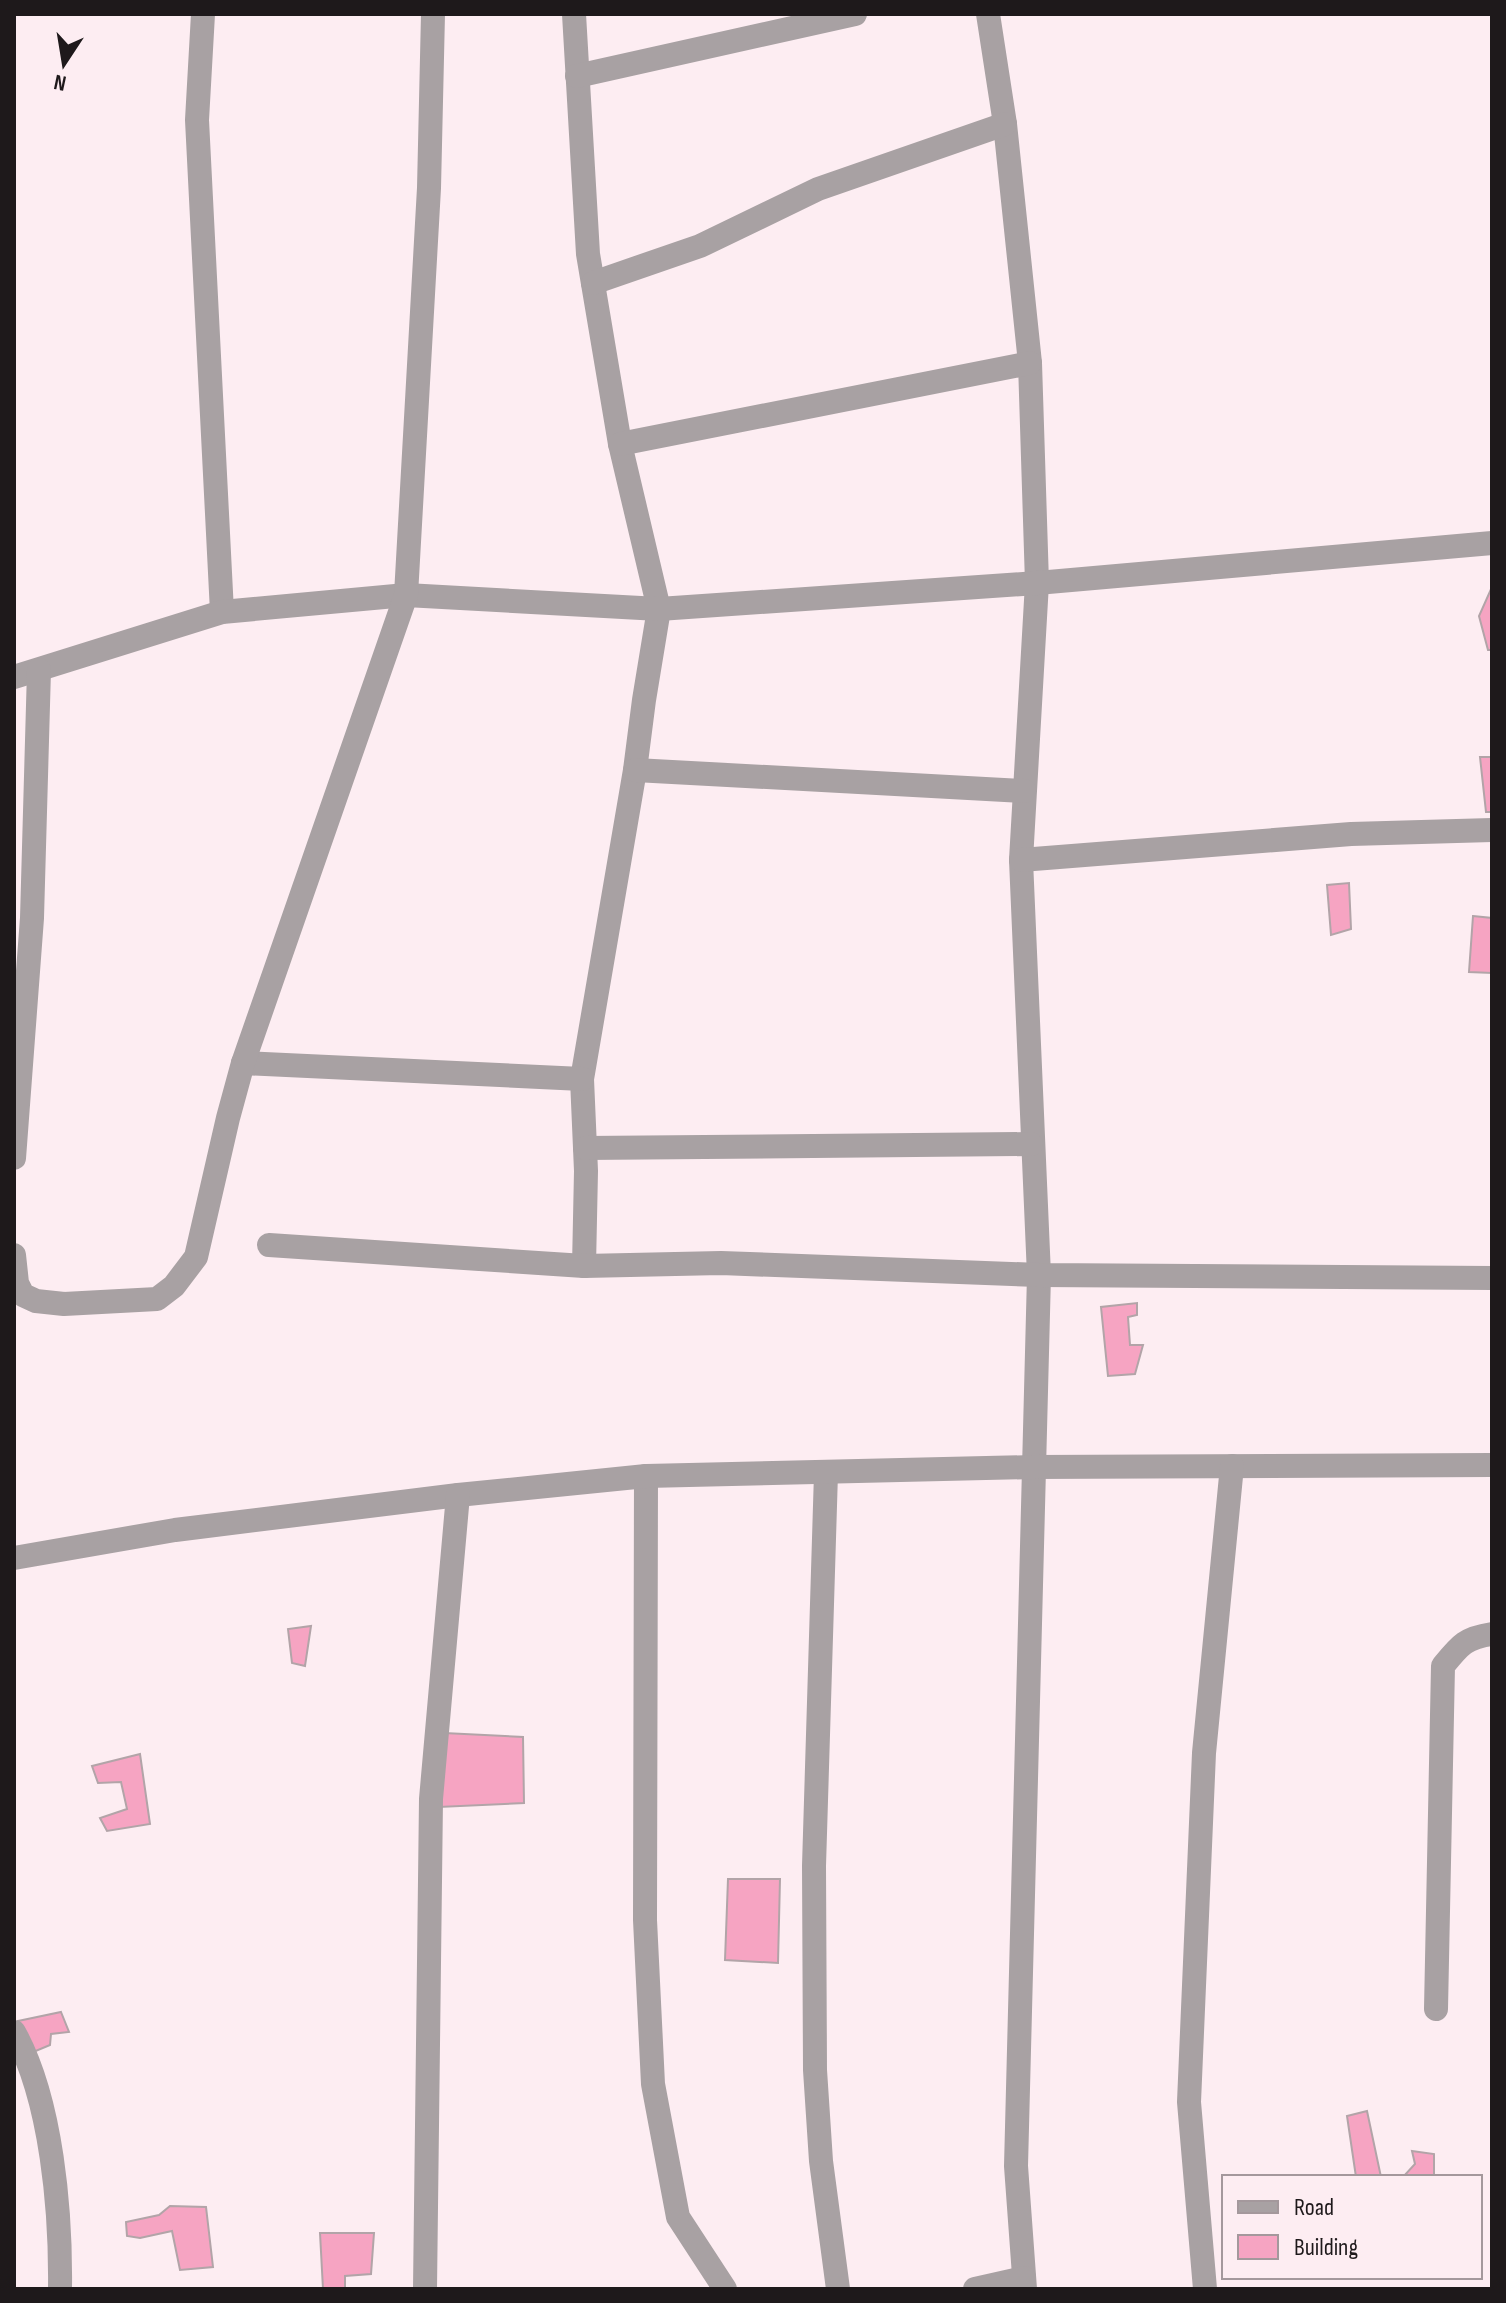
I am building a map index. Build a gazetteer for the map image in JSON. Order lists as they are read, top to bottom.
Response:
{
  "legend": ["Road", "Building"],
  "north": "bottom"
}
